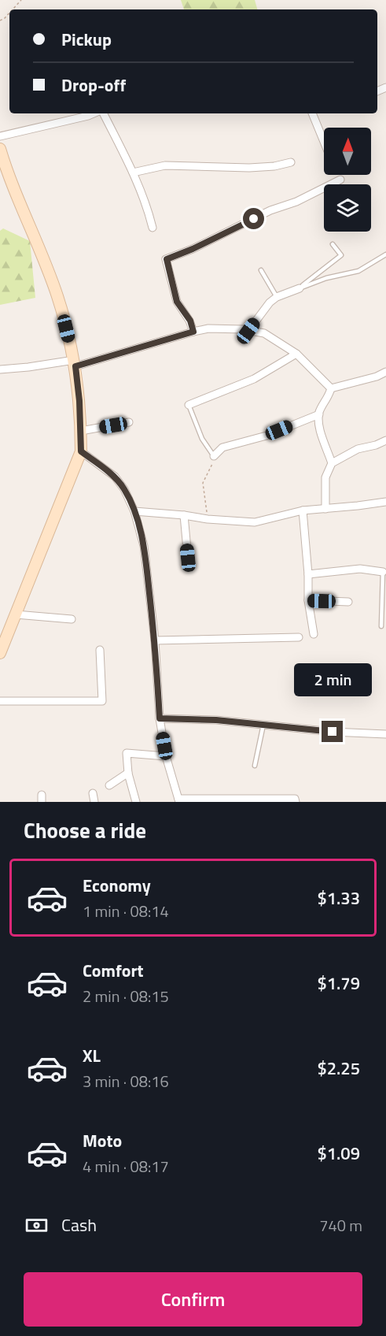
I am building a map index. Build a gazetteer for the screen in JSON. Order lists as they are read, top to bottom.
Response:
{
  "north": "top",
  "page": {
    "banner": ["Pickup", "Drop-off"],
    "bubble": "2 min",
    "heading": "Choose a ride",
    "list": [
      {
        "name": "Economy",
        "note": "1 min · 08:14",
        "value": "$1.33"
      },
      {
        "name": "Comfort",
        "note": "2 min · 08:15",
        "value": "$1.79"
      },
      {
        "name": "XL",
        "note": "3 min · 08:16",
        "value": "$2.25"
      },
      {
        "name": "Moto",
        "note": "4 min · 08:17",
        "value": "$1.09"
      }
    ],
    "pay": ["Cash", "740 m"],
    "buttons": "Confirm"
  }
}
